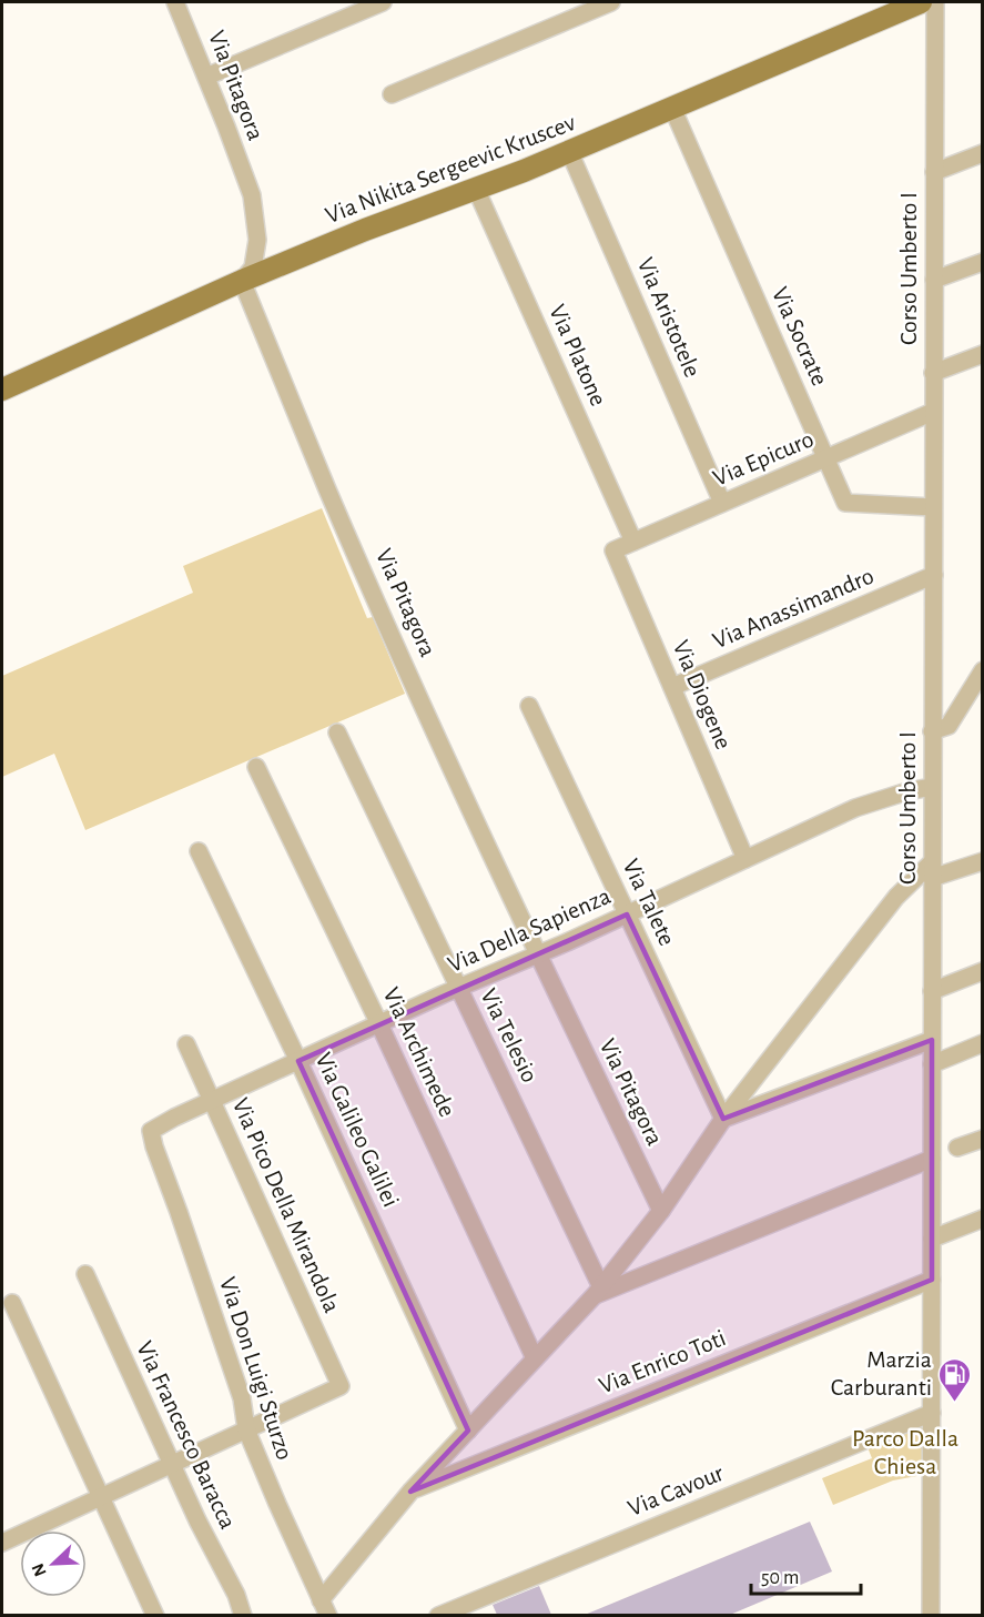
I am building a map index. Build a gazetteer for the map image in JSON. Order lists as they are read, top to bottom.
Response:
{
  "streets": {
    "main road": ["Via Nikita Sergeevic Kruscev"],
    "street": [
      "Via Pitagora",
      "Corso Umberto I",
      "Via Aristotele",
      "Via Socrate",
      "Via Platone",
      "Via Epicuro",
      "Via Anassimandro",
      "Via Diogene",
      "Via Talete",
      "Via Della Sapienza",
      "Via Telesio",
      "Via Archimede",
      "Via Galileo Galilei",
      "Via Pico Della Mirandola",
      "Via Enrico Toti",
      "Via Don Luigi Sturzo",
      "Via Francesco Baracca",
      "Via Cavour"
    ]
  },
  "crossings": [
    ["Via Pitagora", "Via Nikita Sergeevic Kruscev"],
    ["Via Pitagora", "Via Della Sapienza"],
    ["Via Nikita Sergeevic Kruscev", "Via Aristotele"],
    ["Via Nikita Sergeevic Kruscev", "Via Socrate"],
    ["Via Nikita Sergeevic Kruscev", "Via Platone"],
    ["Corso Umberto I", "Via Socrate"],
    ["Corso Umberto I", "Via Epicuro"],
    ["Corso Umberto I", "Via Anassimandro"],
    ["Corso Umberto I", "Via Della Sapienza"],
    ["Corso Umberto I", "Via Enrico Toti"],
    ["Corso Umberto I", "Via Cavour"],
    ["Via Aristotele", "Via Epicuro"],
    ["Via Socrate", "Via Epicuro"],
    ["Via Platone", "Via Epicuro"],
    ["Via Epicuro", "Via Diogene"],
    ["Via Anassimandro", "Via Diogene"],
    ["Via Diogene", "Via Della Sapienza"],
    ["Via Talete", "Via Della Sapienza"],
    ["Via Della Sapienza", "Via Telesio"],
    ["Via Della Sapienza", "Via Archimede"],
    ["Via Della Sapienza", "Via Galileo Galilei"],
    ["Via Della Sapienza", "Via Pico Della Mirandola"],
    ["Via Della Sapienza", "Via Don Luigi Sturzo"],
    ["Via Pico Della Mirandola", "Via Don Luigi Sturzo"]
  ],
  "parks": ["Parco Dalla Chiesa"],
  "places": {
    "fuel station": ["Marzia Carburanti"]
  },
  "scale_bar": "50 m",
  "north": "bottom left"
}
